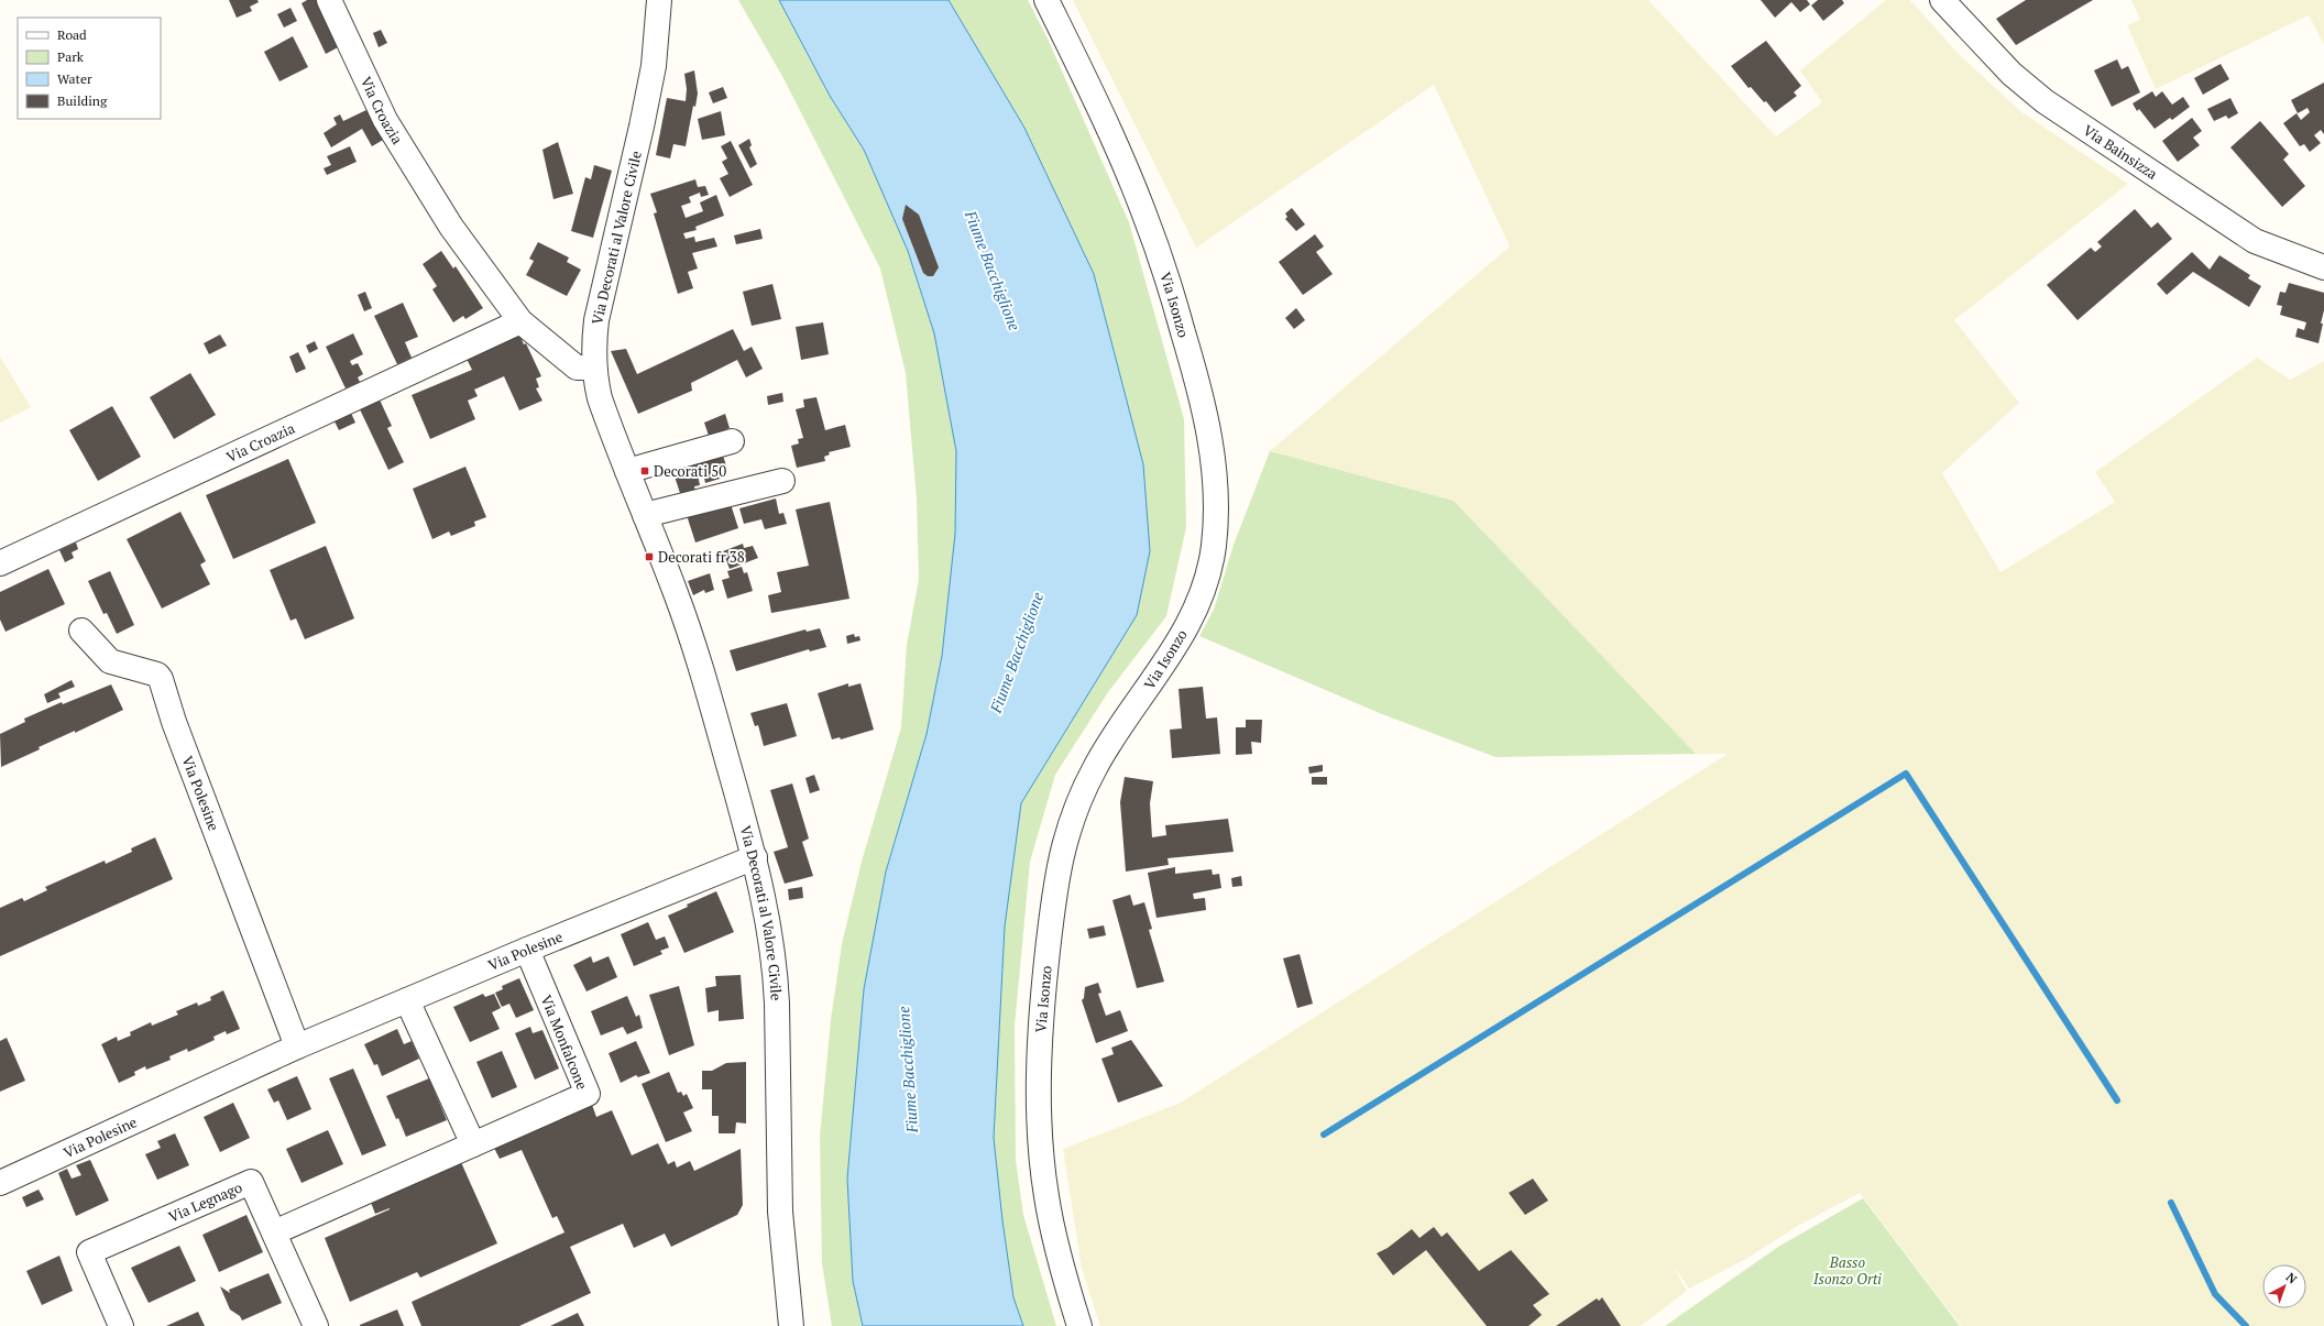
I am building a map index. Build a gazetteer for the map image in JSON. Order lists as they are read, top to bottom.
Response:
{
  "streets": {
    "street": [
      "Via Croazia",
      "Via Bainsizza",
      "Via Decorati al Valore Civile",
      "Via Isonzo",
      "Via Polesine",
      "Via Monfalcone",
      "Via Legnago"
    ]
  },
  "crossings": [
    ["Via Croazia", "Via Decorati al Valore Civile"],
    ["Via Decorati al Valore Civile", "Via Polesine"],
    ["Via Polesine", "Via Monfalcone"],
    ["Via Monfalcone", "Via Legnago"]
  ],
  "water": ["Fiume Bacchiglione"],
  "parks": ["Basso Isonzo Orti"],
  "places": {
    "transit": ["Decorati 50", "Decorati fr 38"]
  },
  "legend": [
    "Road",
    "Park",
    "Water",
    "Building"
  ],
  "north": "top right"
}
